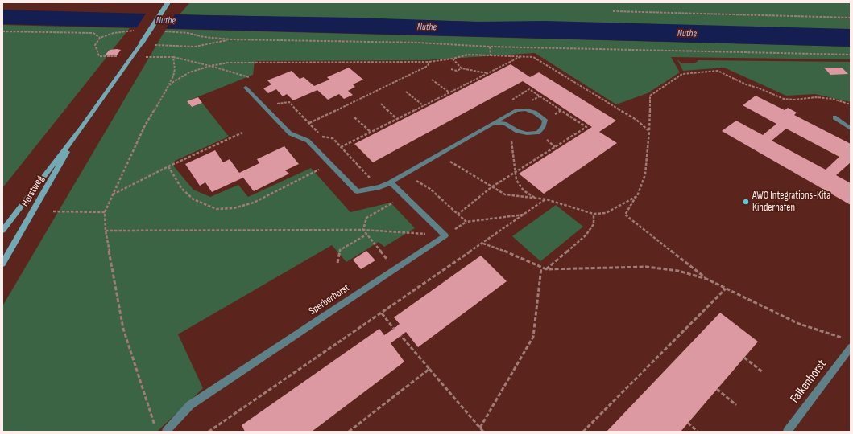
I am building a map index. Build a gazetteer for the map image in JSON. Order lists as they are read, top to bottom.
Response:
{
  "streets": {
    "street": ["Horstweg", "Sperberhorst", "Falkenhorst"]
  },
  "water": ["Nuthe"],
  "places": ["AWO Integrations-Kita Kinderhafen"]
}
